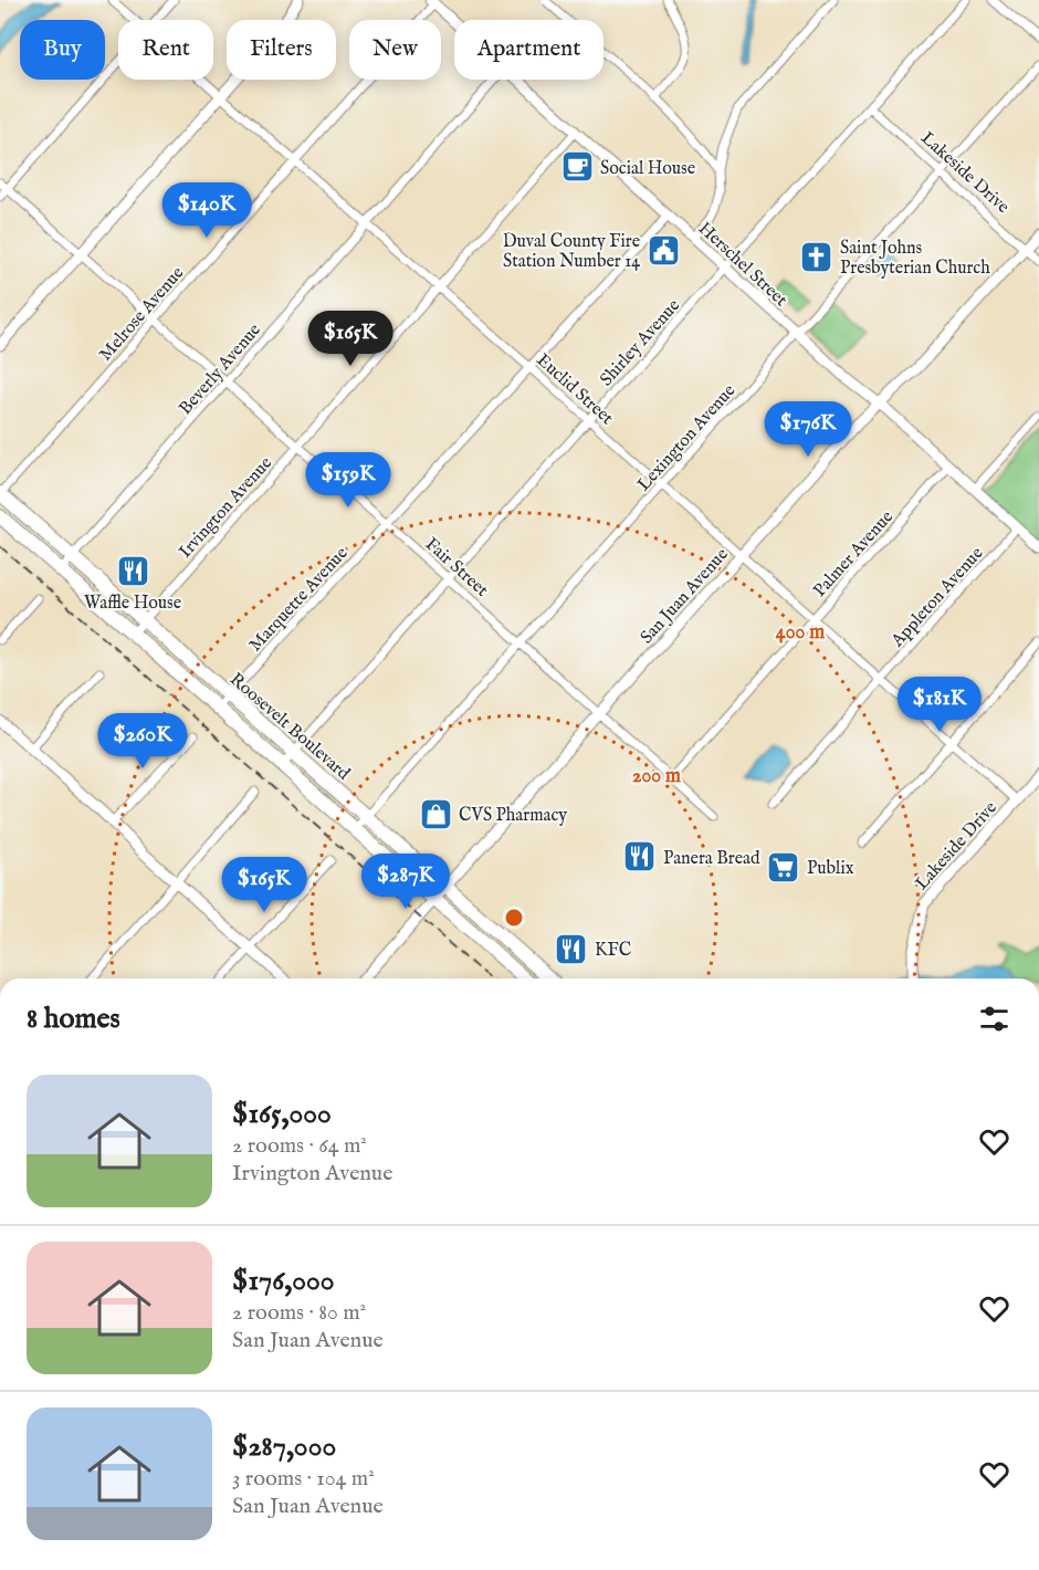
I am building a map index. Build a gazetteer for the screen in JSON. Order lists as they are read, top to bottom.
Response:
{
  "streets": {
    "highway": ["Roosevelt Boulevard"],
    "main road": ["Lakeside Drive", "Herschel Street", "San Juan Avenue"],
    "street": [
      "Melrose Avenue",
      "Shirley Avenue",
      "Beverly Avenue",
      "Euclid Street",
      "Lexington Avenue",
      "Irvington Avenue",
      "Palmer Avenue",
      "Fair Street",
      "Appleton Avenue",
      "Marquette Avenue"
    ]
  },
  "crossings": [
    ["Lakeside Drive", "Shirley Avenue"],
    ["Lakeside Drive", "Euclid Street"],
    ["Lakeside Drive", "Lexington Avenue"],
    ["Lakeside Drive", "San Juan Avenue"],
    ["Herschel Street", "Melrose Avenue"],
    ["Herschel Street", "Shirley Avenue"],
    ["Herschel Street", "Lexington Avenue"],
    ["Herschel Street", "Irvington Avenue"],
    ["Herschel Street", "Palmer Avenue"],
    ["Herschel Street", "San Juan Avenue"],
    ["Herschel Street", "Appleton Avenue"],
    ["Herschel Street", "Marquette Avenue"],
    ["Melrose Avenue", "Euclid Street"],
    ["Melrose Avenue", "Fair Street"],
    ["Melrose Avenue", "Roosevelt Boulevard"],
    ["Shirley Avenue", "Euclid Street"],
    ["Shirley Avenue", "Fair Street"],
    ["Shirley Avenue", "Roosevelt Boulevard"],
    ["Beverly Avenue", "Euclid Street"],
    ["Beverly Avenue", "Fair Street"],
    ["Beverly Avenue", "Roosevelt Boulevard"],
    ["Euclid Street", "Lexington Avenue"],
    ["Euclid Street", "Irvington Avenue"],
    ["Euclid Street", "Palmer Avenue"],
    ["Euclid Street", "San Juan Avenue"],
    ["Euclid Street", "Appleton Avenue"],
    ["Euclid Street", "Marquette Avenue"],
    ["Lexington Avenue", "Fair Street"],
    ["Lexington Avenue", "Roosevelt Boulevard"],
    ["Irvington Avenue", "Fair Street"],
    ["Irvington Avenue", "Roosevelt Boulevard"],
    ["Palmer Avenue", "Fair Street"],
    ["Fair Street", "San Juan Avenue"],
    ["Fair Street", "Marquette Avenue"],
    ["San Juan Avenue", "Roosevelt Boulevard"],
    ["Marquette Avenue", "Roosevelt Boulevard"]
  ],
  "places": {
    "cafe": ["Social House"],
    "public building": ["Duval County Fire Station Number 14"],
    "church": ["Saint Johns Presbyterian Church"],
    "restaurant": ["Waffle House", "Panera Bread", "KFC"],
    "shop": ["CVS Pharmacy"],
    "supermarket": ["Publix"]
  },
  "page": {
    "chip": [
      "Buy",
      "Rent",
      "Filters",
      "New",
      "Apartment"
    ],
    "price": [
      "$140K",
      "$165K",
      "$176K",
      "$159K",
      "$181K",
      "$260K",
      "$287K",
      "$165K"
    ],
    "heading": "8 homes",
    "list": [
      {
        "name": "$165,000",
        "note": "2 rooms · 64 m² · Irvington Avenue"
      },
      {
        "name": "$176,000",
        "note": "2 rooms · 80 m² · San Juan Avenue"
      },
      {
        "name": "$287,000",
        "note": "3 rooms · 104 m² · San Juan Avenue"
      }
    ]
  },
  "rings": ["400 m", "200 m"]
}
